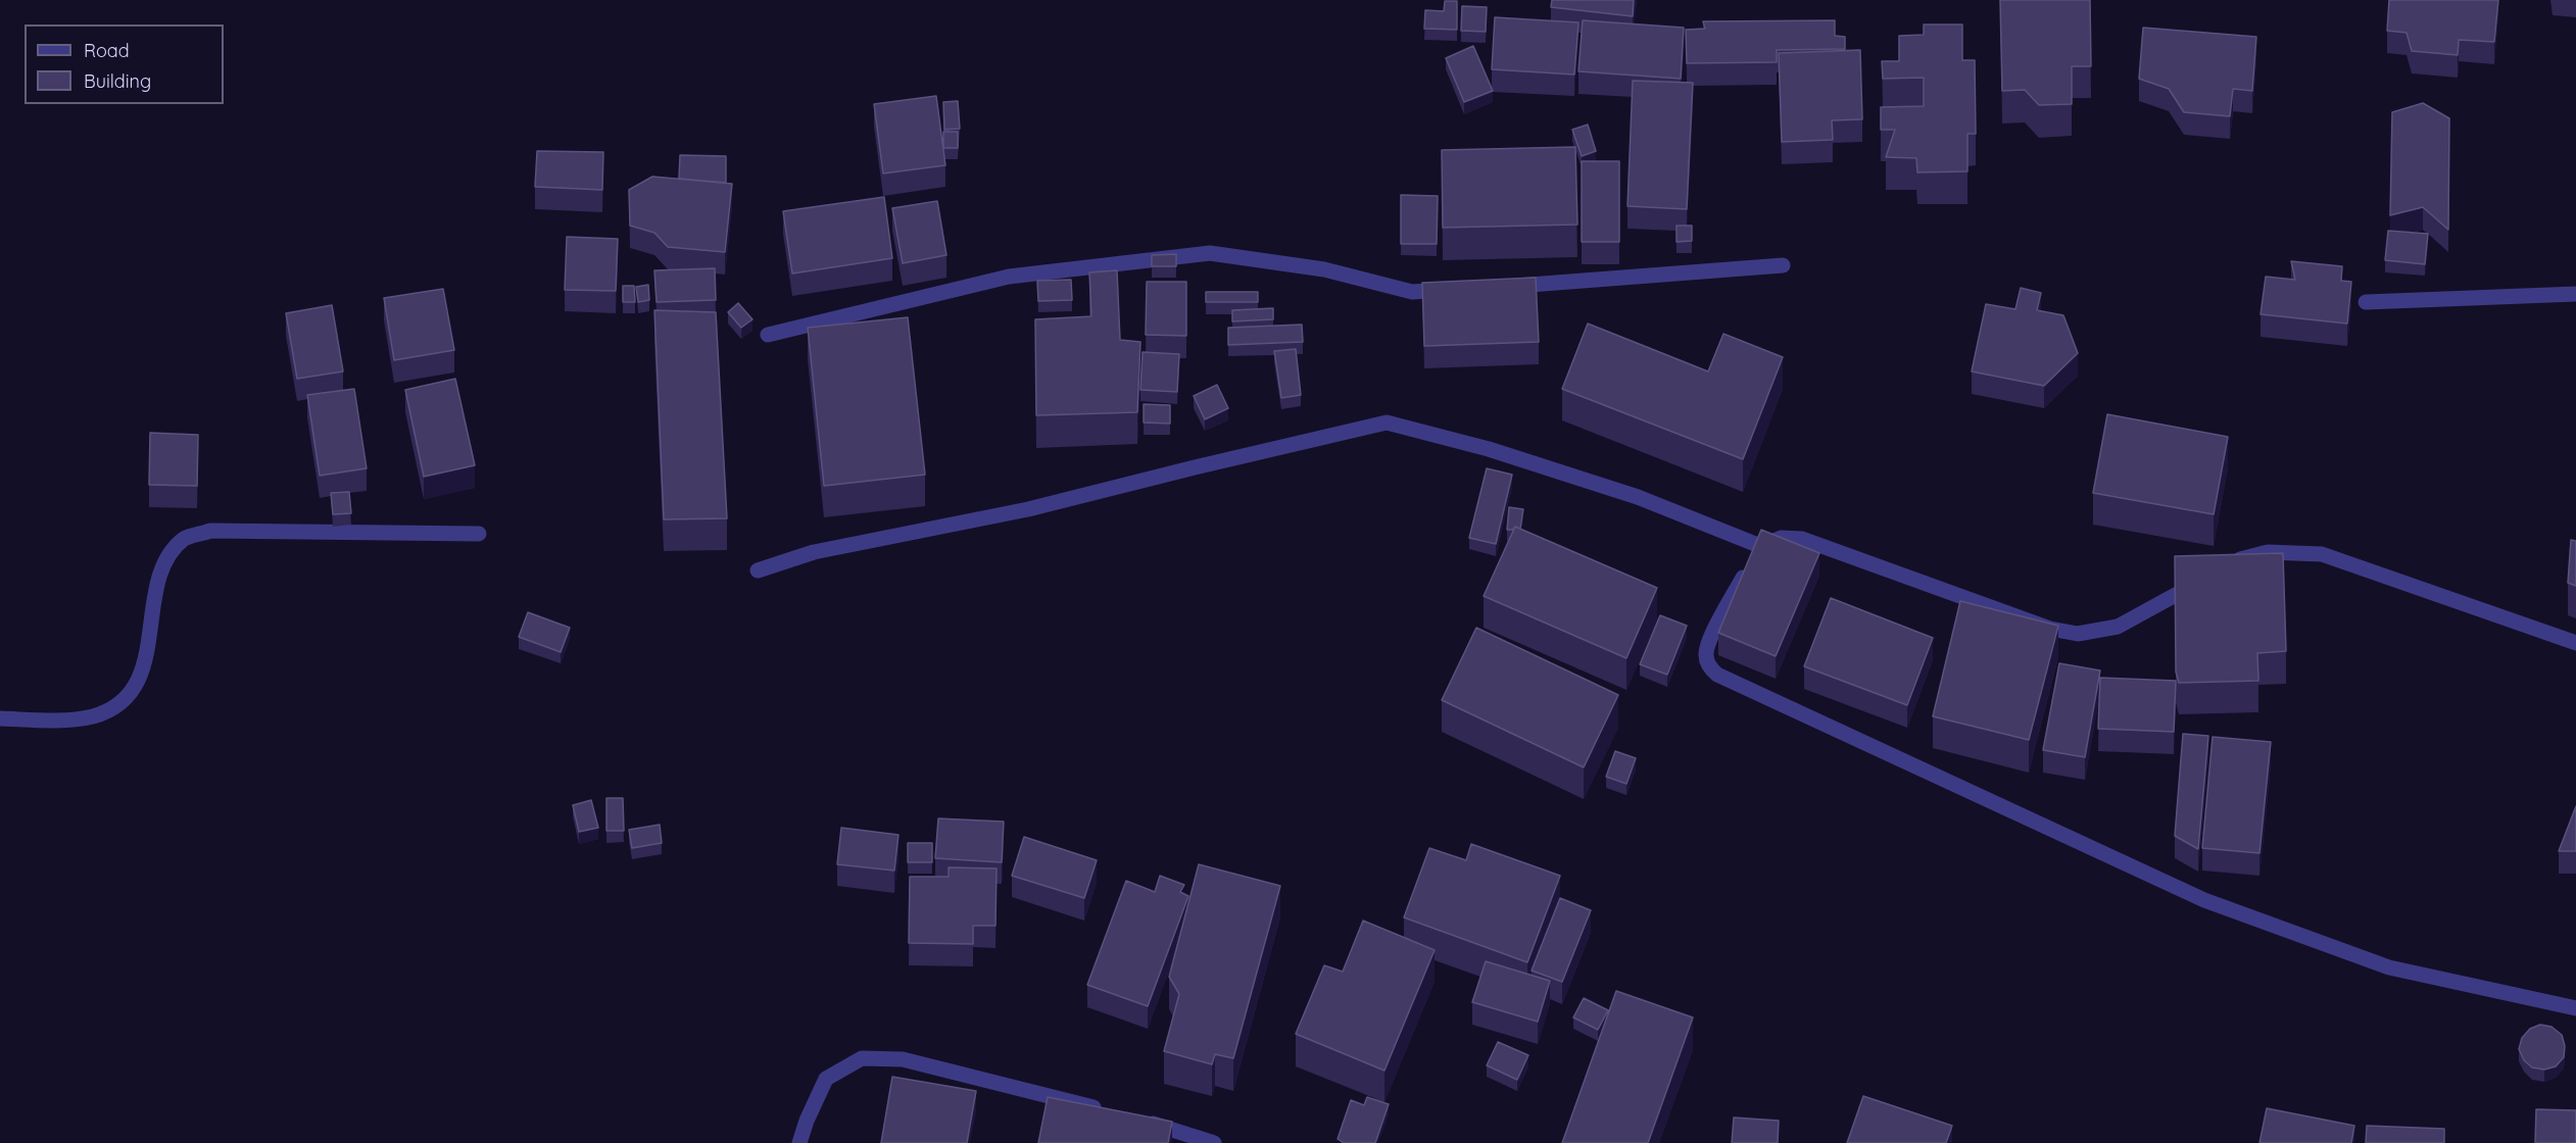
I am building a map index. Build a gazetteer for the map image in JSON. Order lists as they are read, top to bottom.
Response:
{
  "legend": ["Road", "Building"]
}
